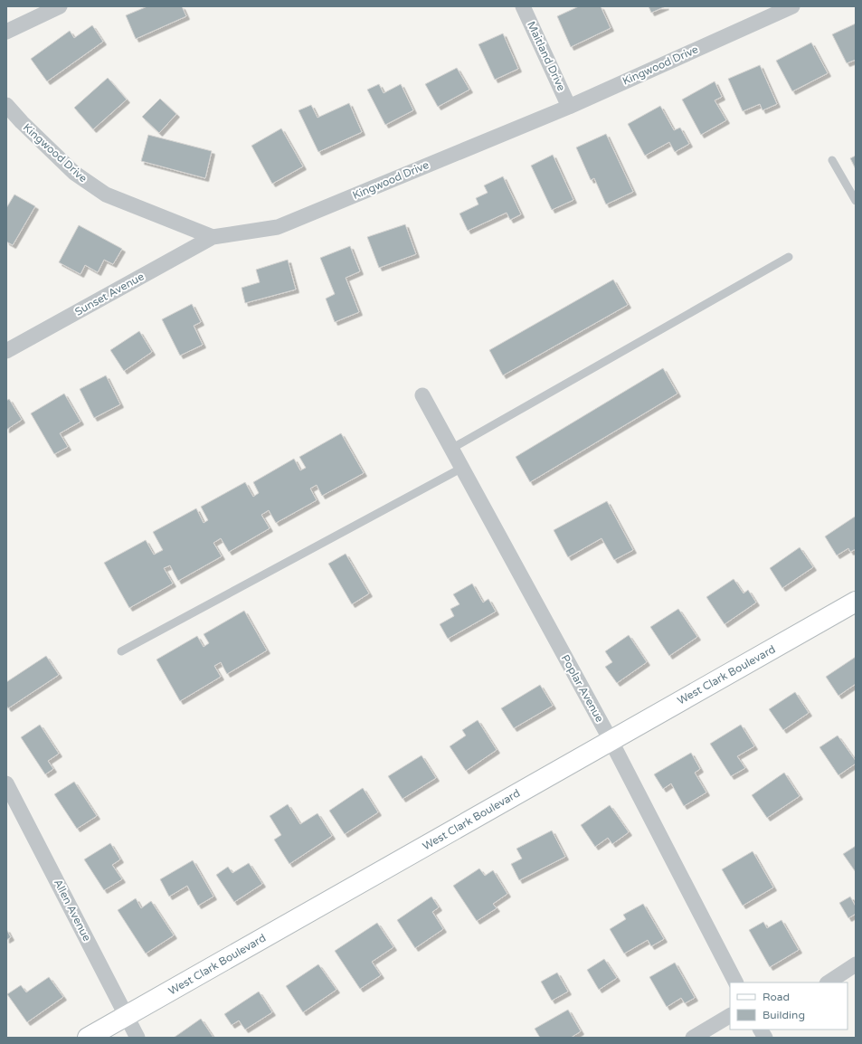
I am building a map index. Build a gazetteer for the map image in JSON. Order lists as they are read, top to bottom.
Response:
{
  "streets": {
    "street": [
      "Maitland Drive",
      "Kingwood Drive",
      "Sunset Avenue",
      "West Clark Boulevard",
      "Poplar Avenue",
      "Allen Avenue"
    ]
  },
  "crossings": [
    ["Maitland Drive", "Kingwood Drive"],
    ["Kingwood Drive", "Sunset Avenue"],
    ["West Clark Boulevard", "Poplar Avenue"],
    ["West Clark Boulevard", "Allen Avenue"]
  ],
  "legend": ["Road", "Building"]
}
